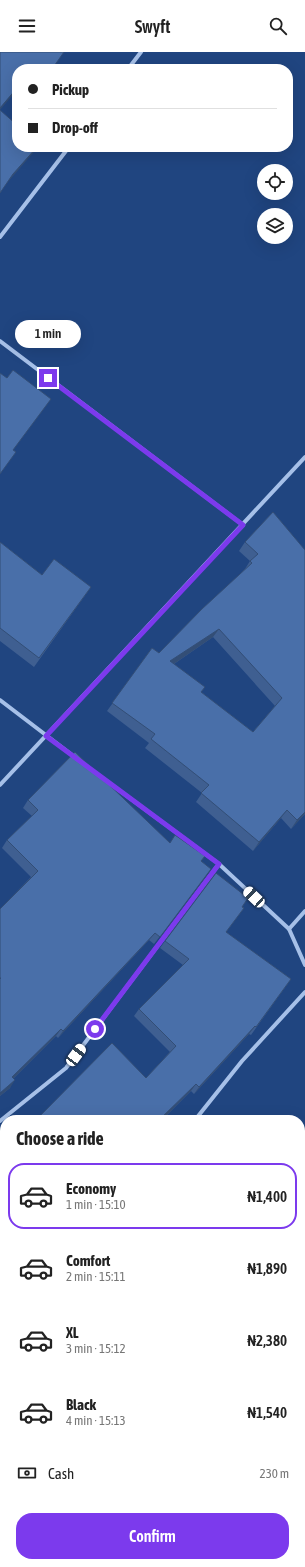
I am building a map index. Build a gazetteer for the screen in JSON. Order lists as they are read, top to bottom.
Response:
{
  "page": {
    "header": "Swyft",
    "banner": ["Pickup", "Drop-off"],
    "bubble": "1 min",
    "heading": "Choose a ride",
    "list": [
      {
        "name": "Economy",
        "note": "1 min · 15:10",
        "value": "₦1,400"
      },
      {
        "name": "Comfort",
        "note": "2 min · 15:11",
        "value": "₦1,890"
      },
      {
        "name": "XL",
        "note": "3 min · 15:12",
        "value": "₦2,380"
      },
      {
        "name": "Black",
        "note": "4 min · 15:13",
        "value": "₦1,540"
      }
    ],
    "pay": ["Cash", "230 m"],
    "buttons": "Confirm"
  }
}
